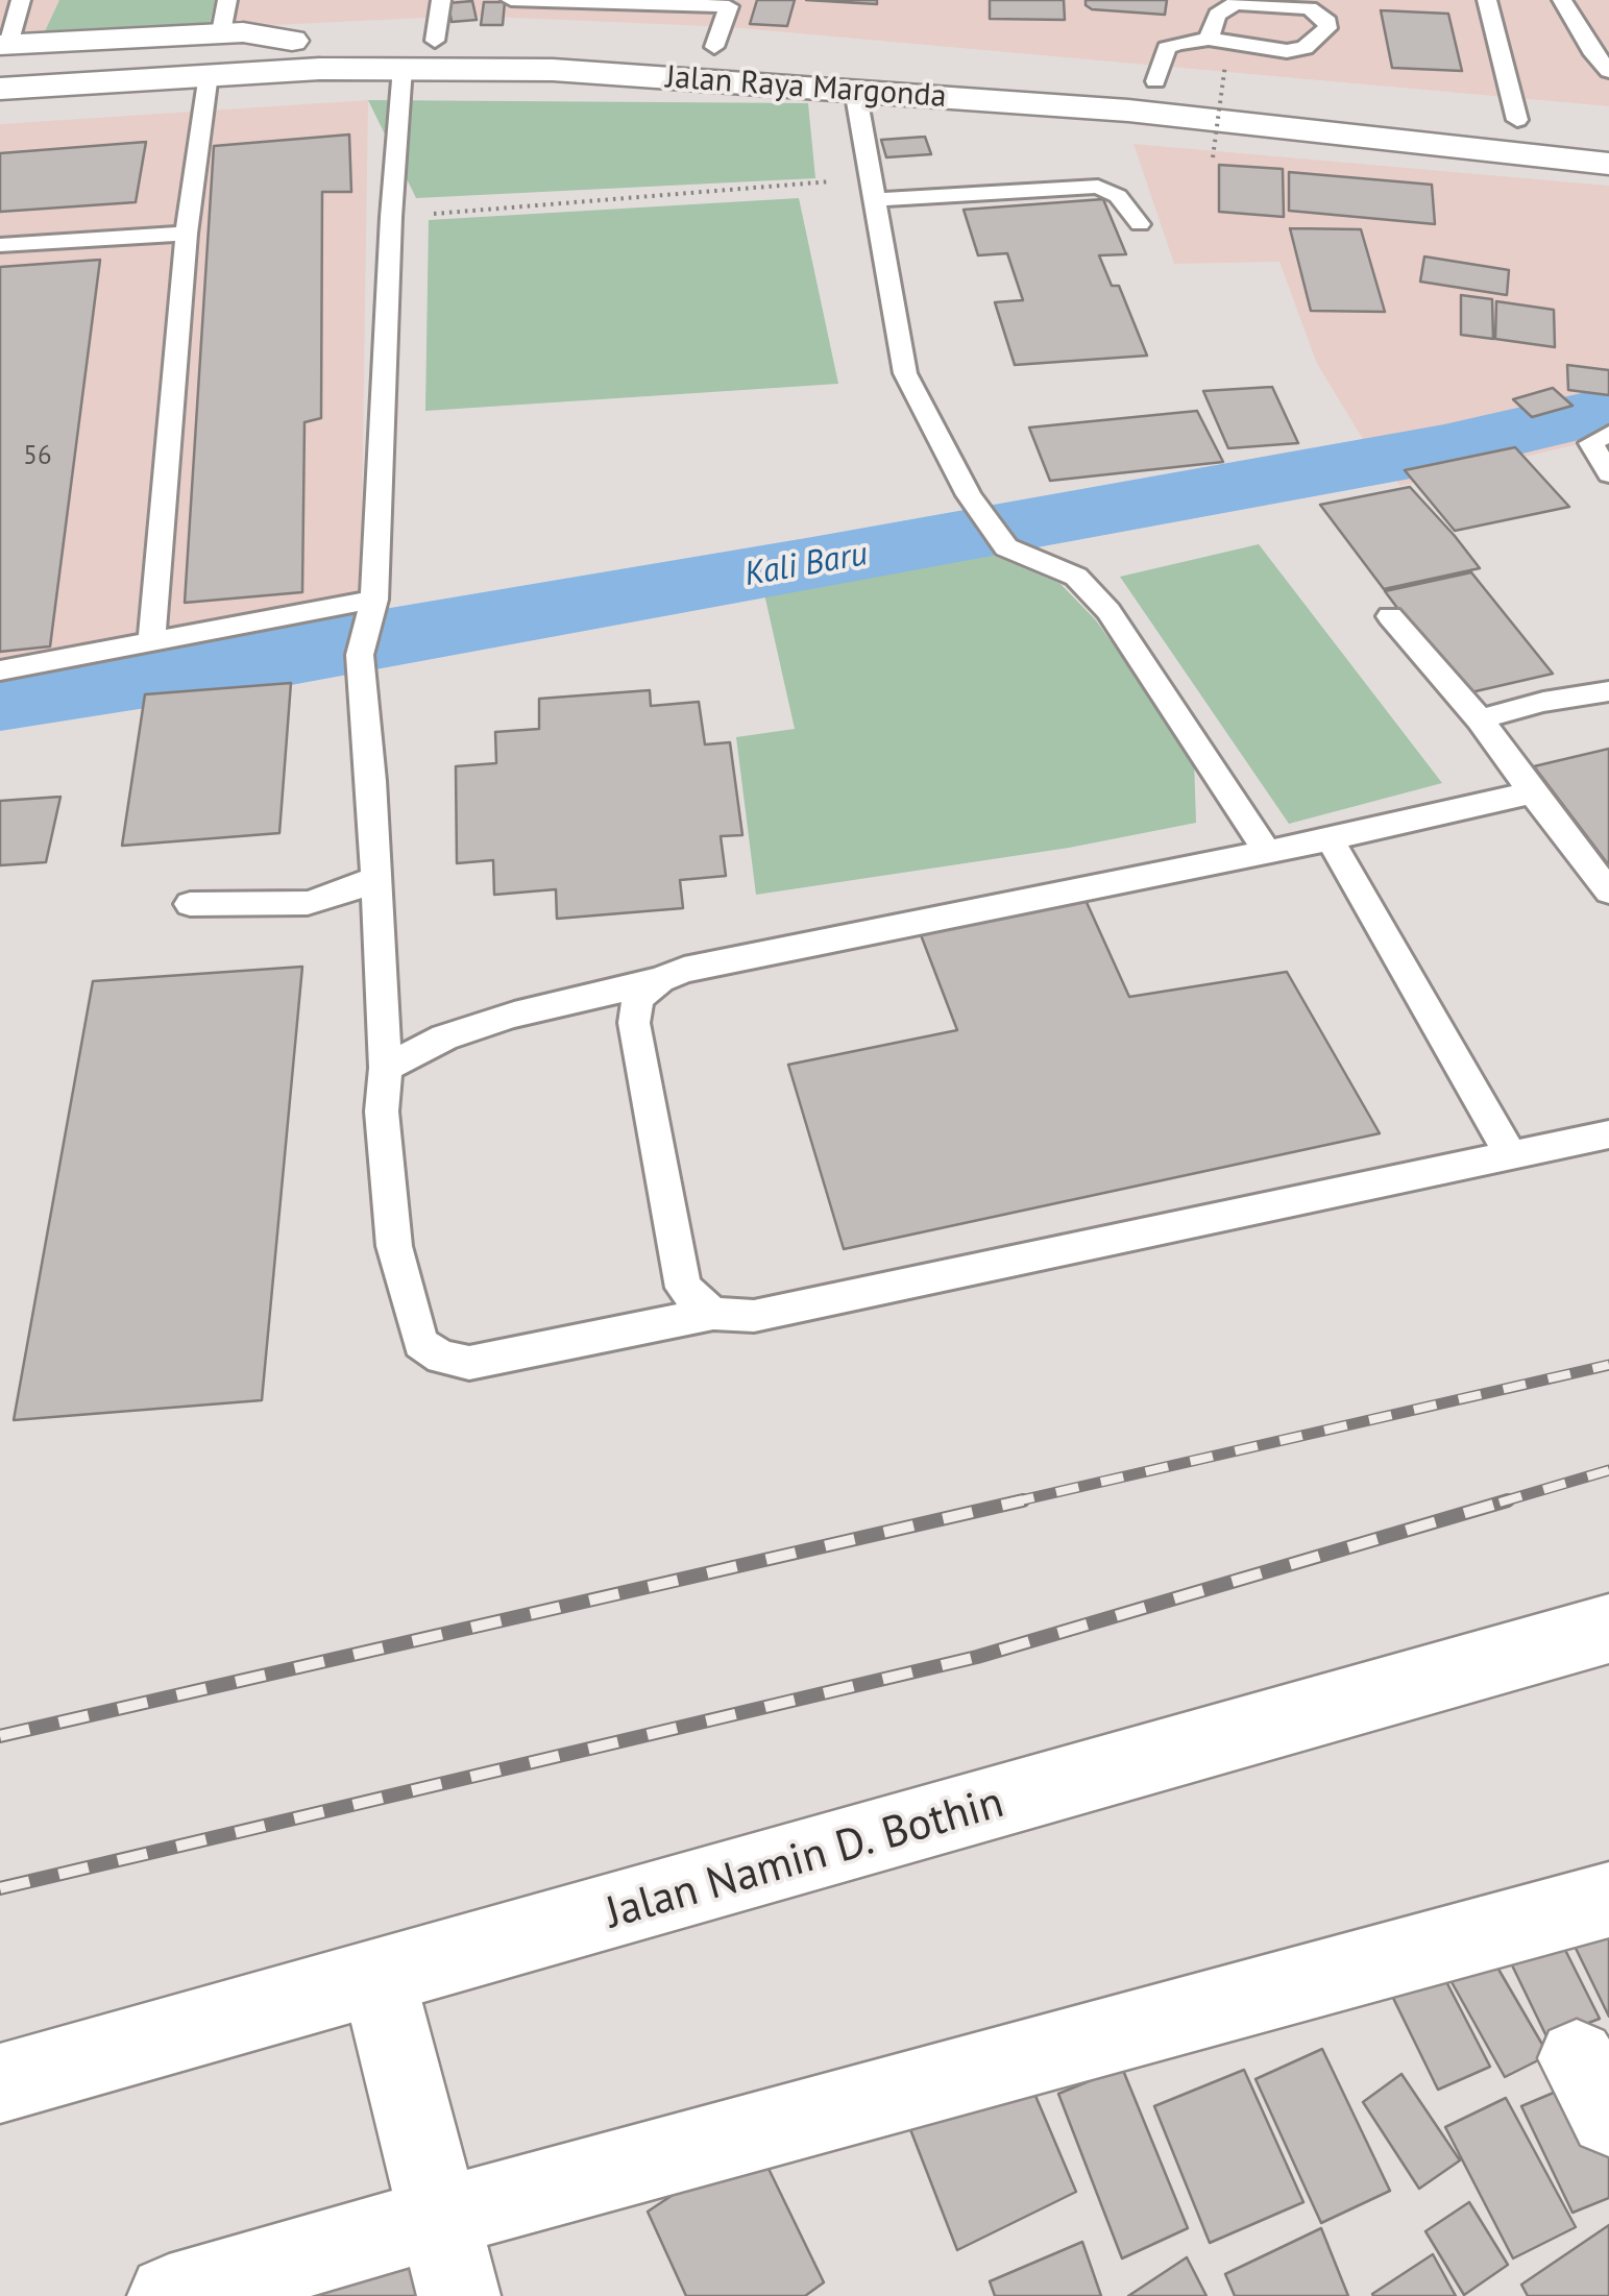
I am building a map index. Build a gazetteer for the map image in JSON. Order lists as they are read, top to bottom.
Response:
{
  "streets": {
    "main road": ["Jalan Raya Margonda", "Jalan Namin D. Bothin"]
  },
  "water": ["Kali Baru"],
  "house_numbers": ["56"]
}
